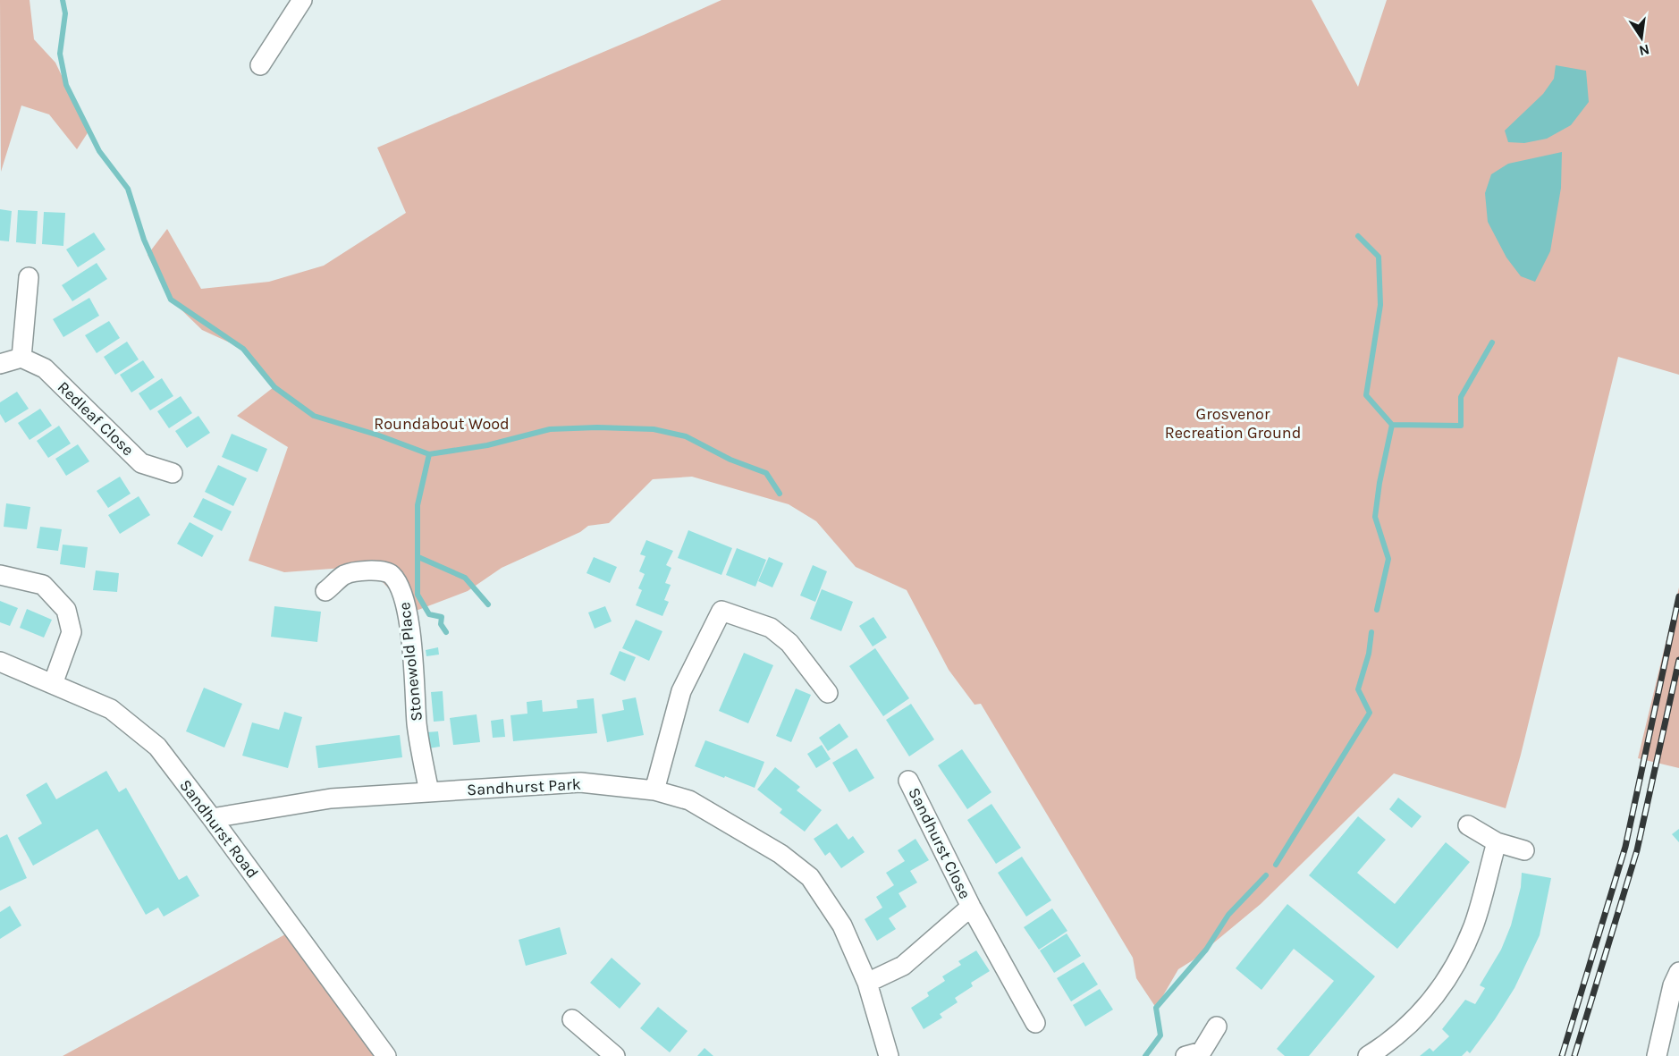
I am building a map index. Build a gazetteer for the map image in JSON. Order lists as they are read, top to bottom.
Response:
{
  "streets": {
    "street": [
      "Redleaf Close",
      "Stonewold Place",
      "Sandhurst Park",
      "Sandhurst Road",
      "Sandhurst Close"
    ]
  },
  "crossings": [
    ["Stonewold Place", "Sandhurst Park"],
    ["Sandhurst Park", "Sandhurst Road"],
    ["Sandhurst Park", "Sandhurst Close"]
  ],
  "parks": ["Grosvenor Recreation Ground", "Roundabout Wood"],
  "north": "bottom"
}
